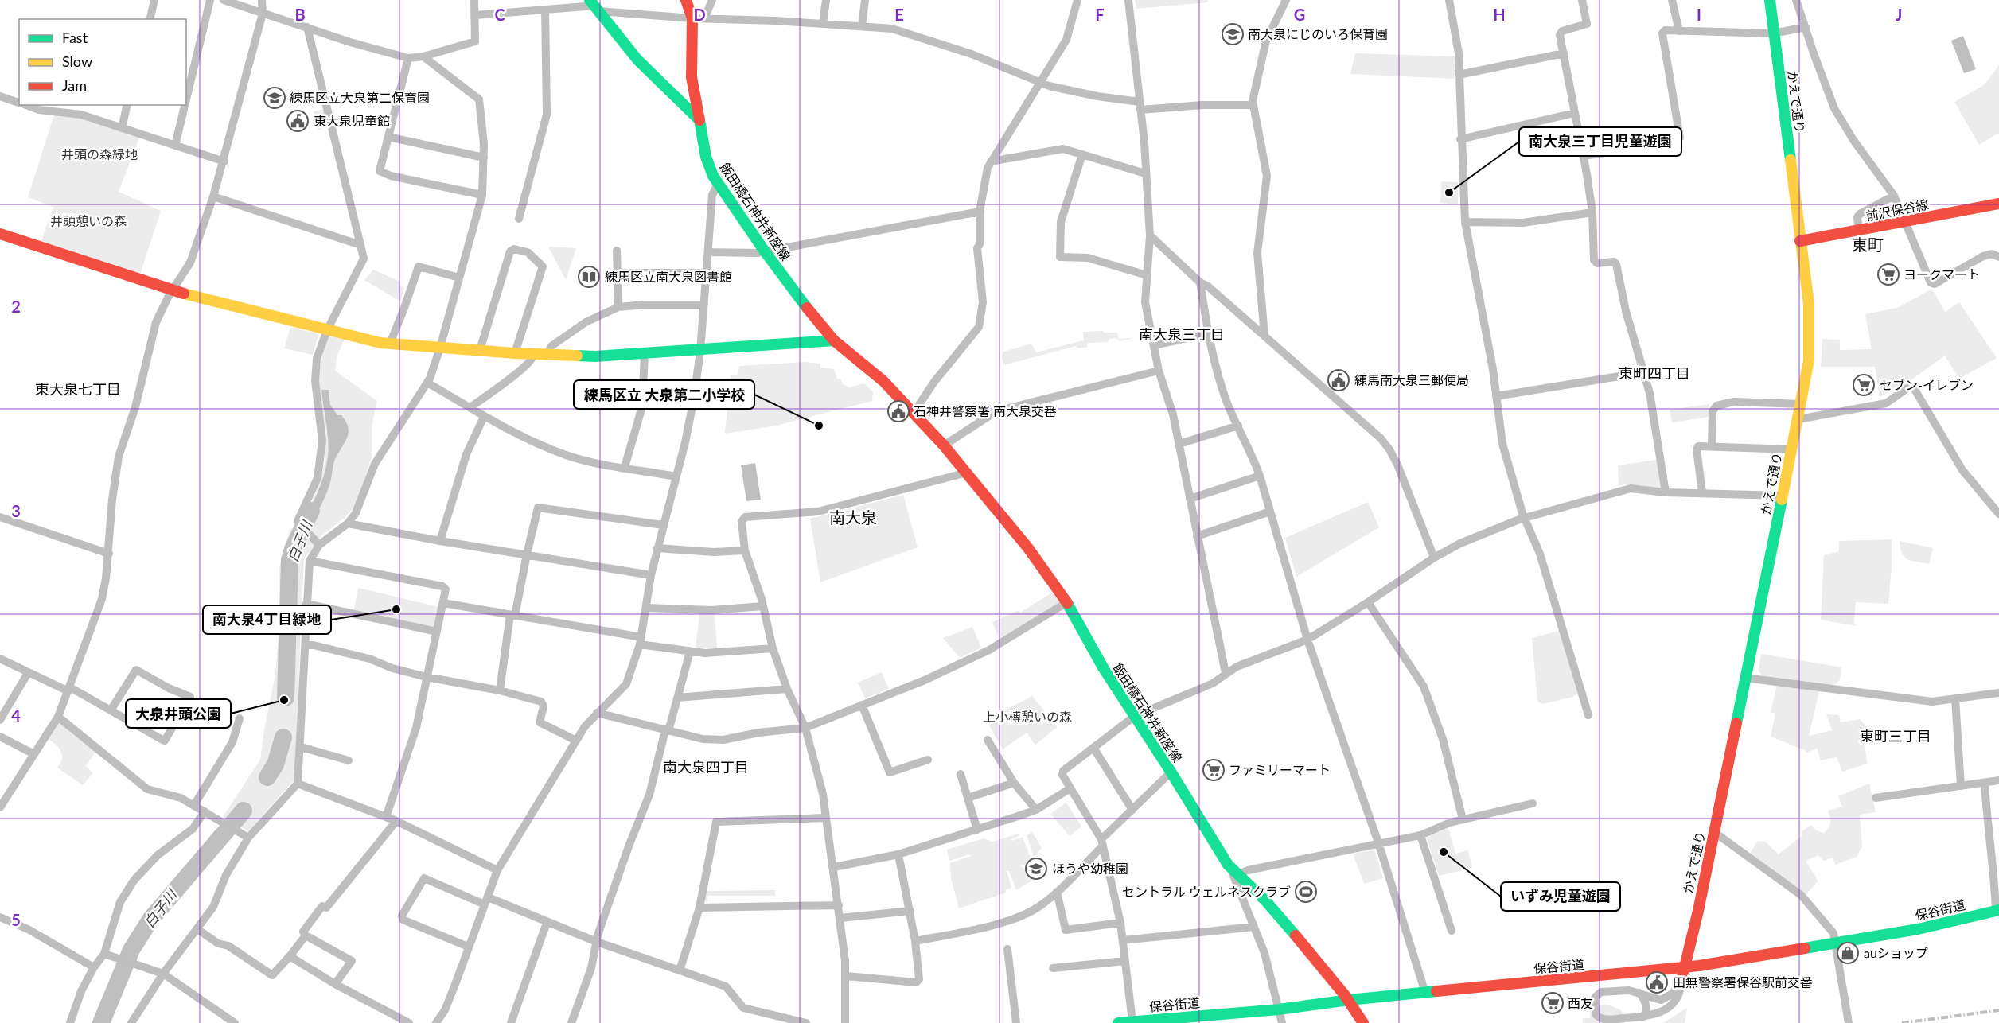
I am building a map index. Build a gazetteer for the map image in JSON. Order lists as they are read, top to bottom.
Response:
{
  "streets": {
    "main road": [
      "かえで通り",
      "前沢保谷線",
      "飯田橋石神井新座線",
      "保谷街道"
    ]
  },
  "crossings": [
    ["かえで通り", "前沢保谷線"],
    ["かえで通り", "保谷街道"],
    ["飯田橋石神井新座線", "保谷街道"]
  ],
  "districts": [
    "東町",
    "南大泉三丁目",
    "東町四丁目",
    "東大泉七丁目",
    "南大泉",
    "東町三丁目",
    "南大泉四丁目"
  ],
  "water": ["白子川"],
  "parks": ["井頭の森緑地", "井頭憩いの森", "上小榑憩いの森"],
  "places": {
    "school or university": ["南大泉にじのいろ保育園", "練馬区立大泉第二保育園", "ほうや幼稚園"],
    "public building": [
      "東大泉児童館",
      "練馬南大泉三郵便局",
      "石神井警察署 南大泉交番",
      "田無警察署保谷駅前交番"
    ],
    "other": [
      "南大泉三丁目児童遊園",
      "練馬区立 大泉第二小学校",
      "南大泉4丁目緑地",
      "大泉井頭公園",
      "いずみ児童遊園"
    ],
    "supermarket": [
      "ヨークマート",
      "セブン-イレブン",
      "ファミリーマート",
      "西友"
    ],
    "library": ["練馬区立南大泉図書館"],
    "sports": ["セントラル ウェルネスクラブ"],
    "shop": ["auショップ"]
  },
  "legend": ["Fast", "Slow", "Jam"],
  "grid": {
    "columns": [
      "B",
      "C",
      "D",
      "E",
      "F",
      "G",
      "H",
      "I",
      "J"
    ],
    "rows": [
      "2",
      "3",
      "4",
      "5"
    ]
  }
}
